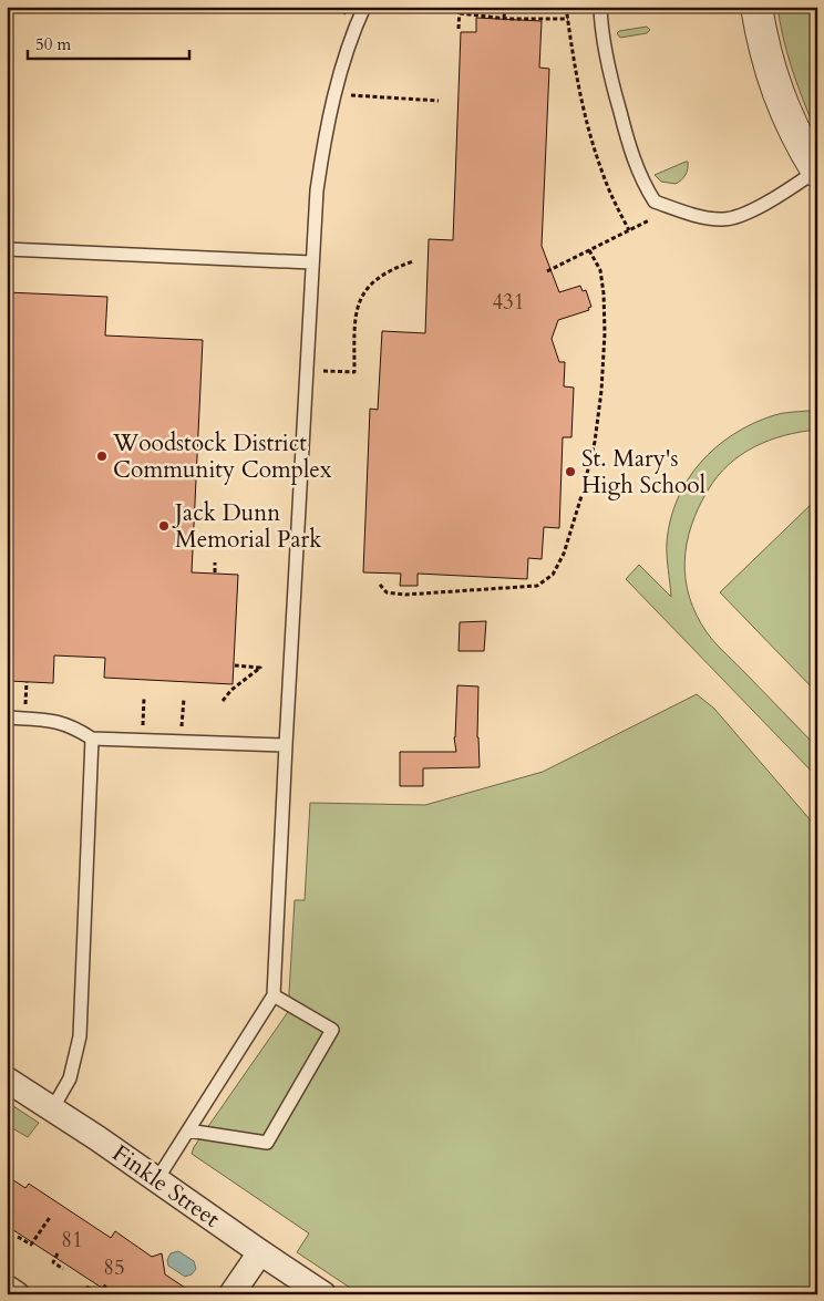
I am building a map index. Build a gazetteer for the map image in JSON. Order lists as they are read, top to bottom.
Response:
{
  "streets": {
    "street": ["Finkle Street"]
  },
  "places": ["Woodstock District Community Complex", "St. Mary's High School", "Jack Dunn Memorial Park"],
  "house_numbers": ["431", "81", "85"],
  "scale_bar": "50 m"
}
